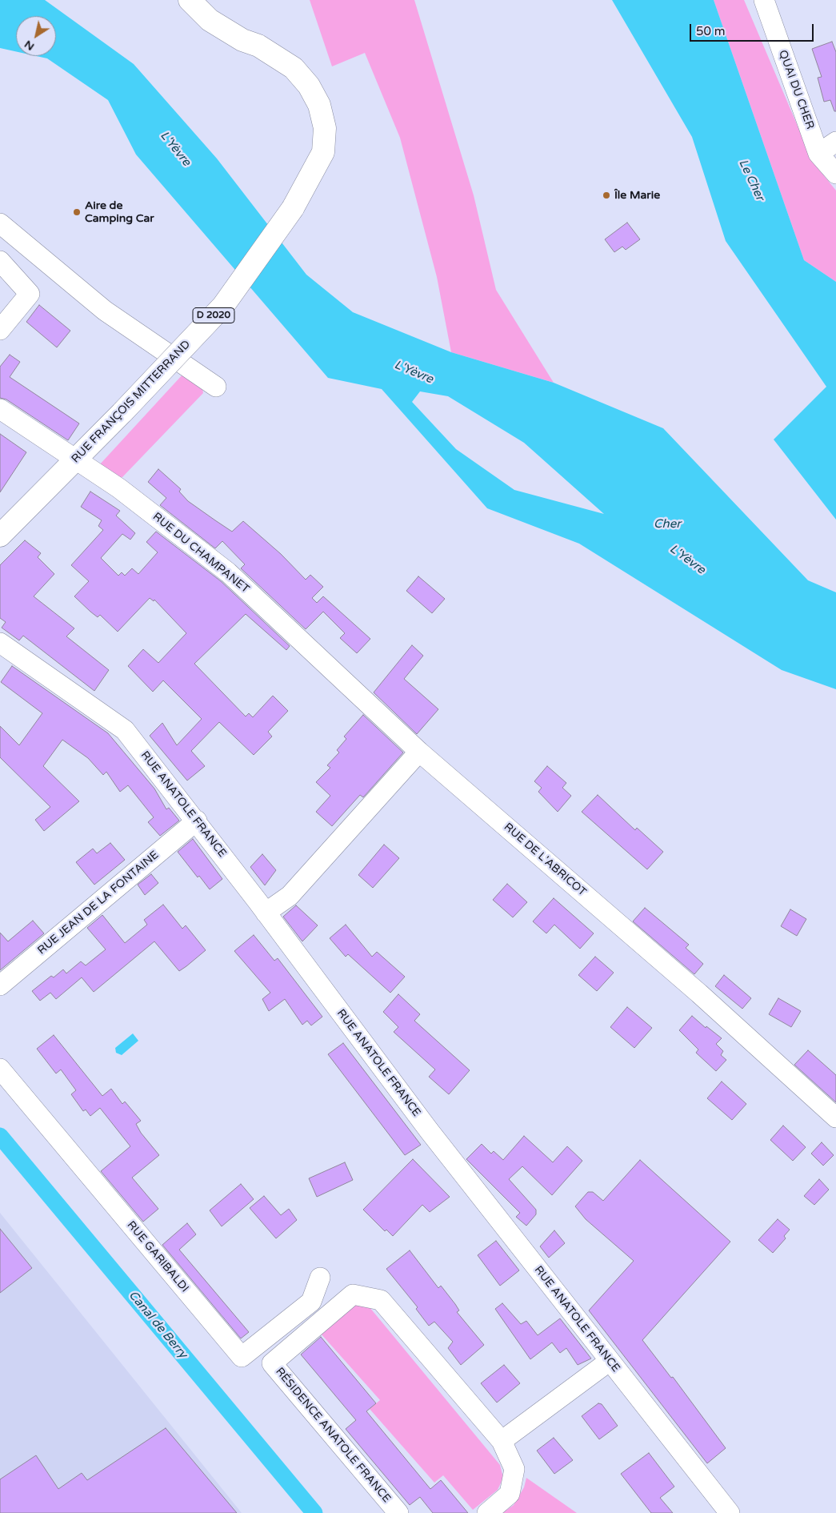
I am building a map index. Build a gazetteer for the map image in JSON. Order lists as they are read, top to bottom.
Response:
{
  "streets": {
    "main road": ["D 2020", "RUE FRANÇOIS MITTERRAND"],
    "street": [
      "QUAI DU CHER",
      "RUE DU CHAMPANET",
      "RUE ANATOLE FRANCE",
      "RUE DE L'ABRICOT",
      "RUE JEAN DE LA FONTAINE",
      "RUE GARIBALDI",
      "RÉSIDENCE ANATOLE FRANCE"
    ]
  },
  "crossings": [
    ["D 2020", "RUE FRANÇOIS MITTERRAND"],
    ["RUE FRANÇOIS MITTERRAND", "RUE DU CHAMPANET"],
    ["RUE DU CHAMPANET", "RUE DE L'ABRICOT"],
    ["RUE ANATOLE FRANCE", "RUE JEAN DE LA FONTAINE"]
  ],
  "water": [
    "L'Yèvre",
    "Le Cher",
    "Cher",
    "Canal de Berry"
  ],
  "places": ["Île Marie", "Aire de Camping Car"],
  "scale_bar": "50 m",
  "north": "bottom left"
}
